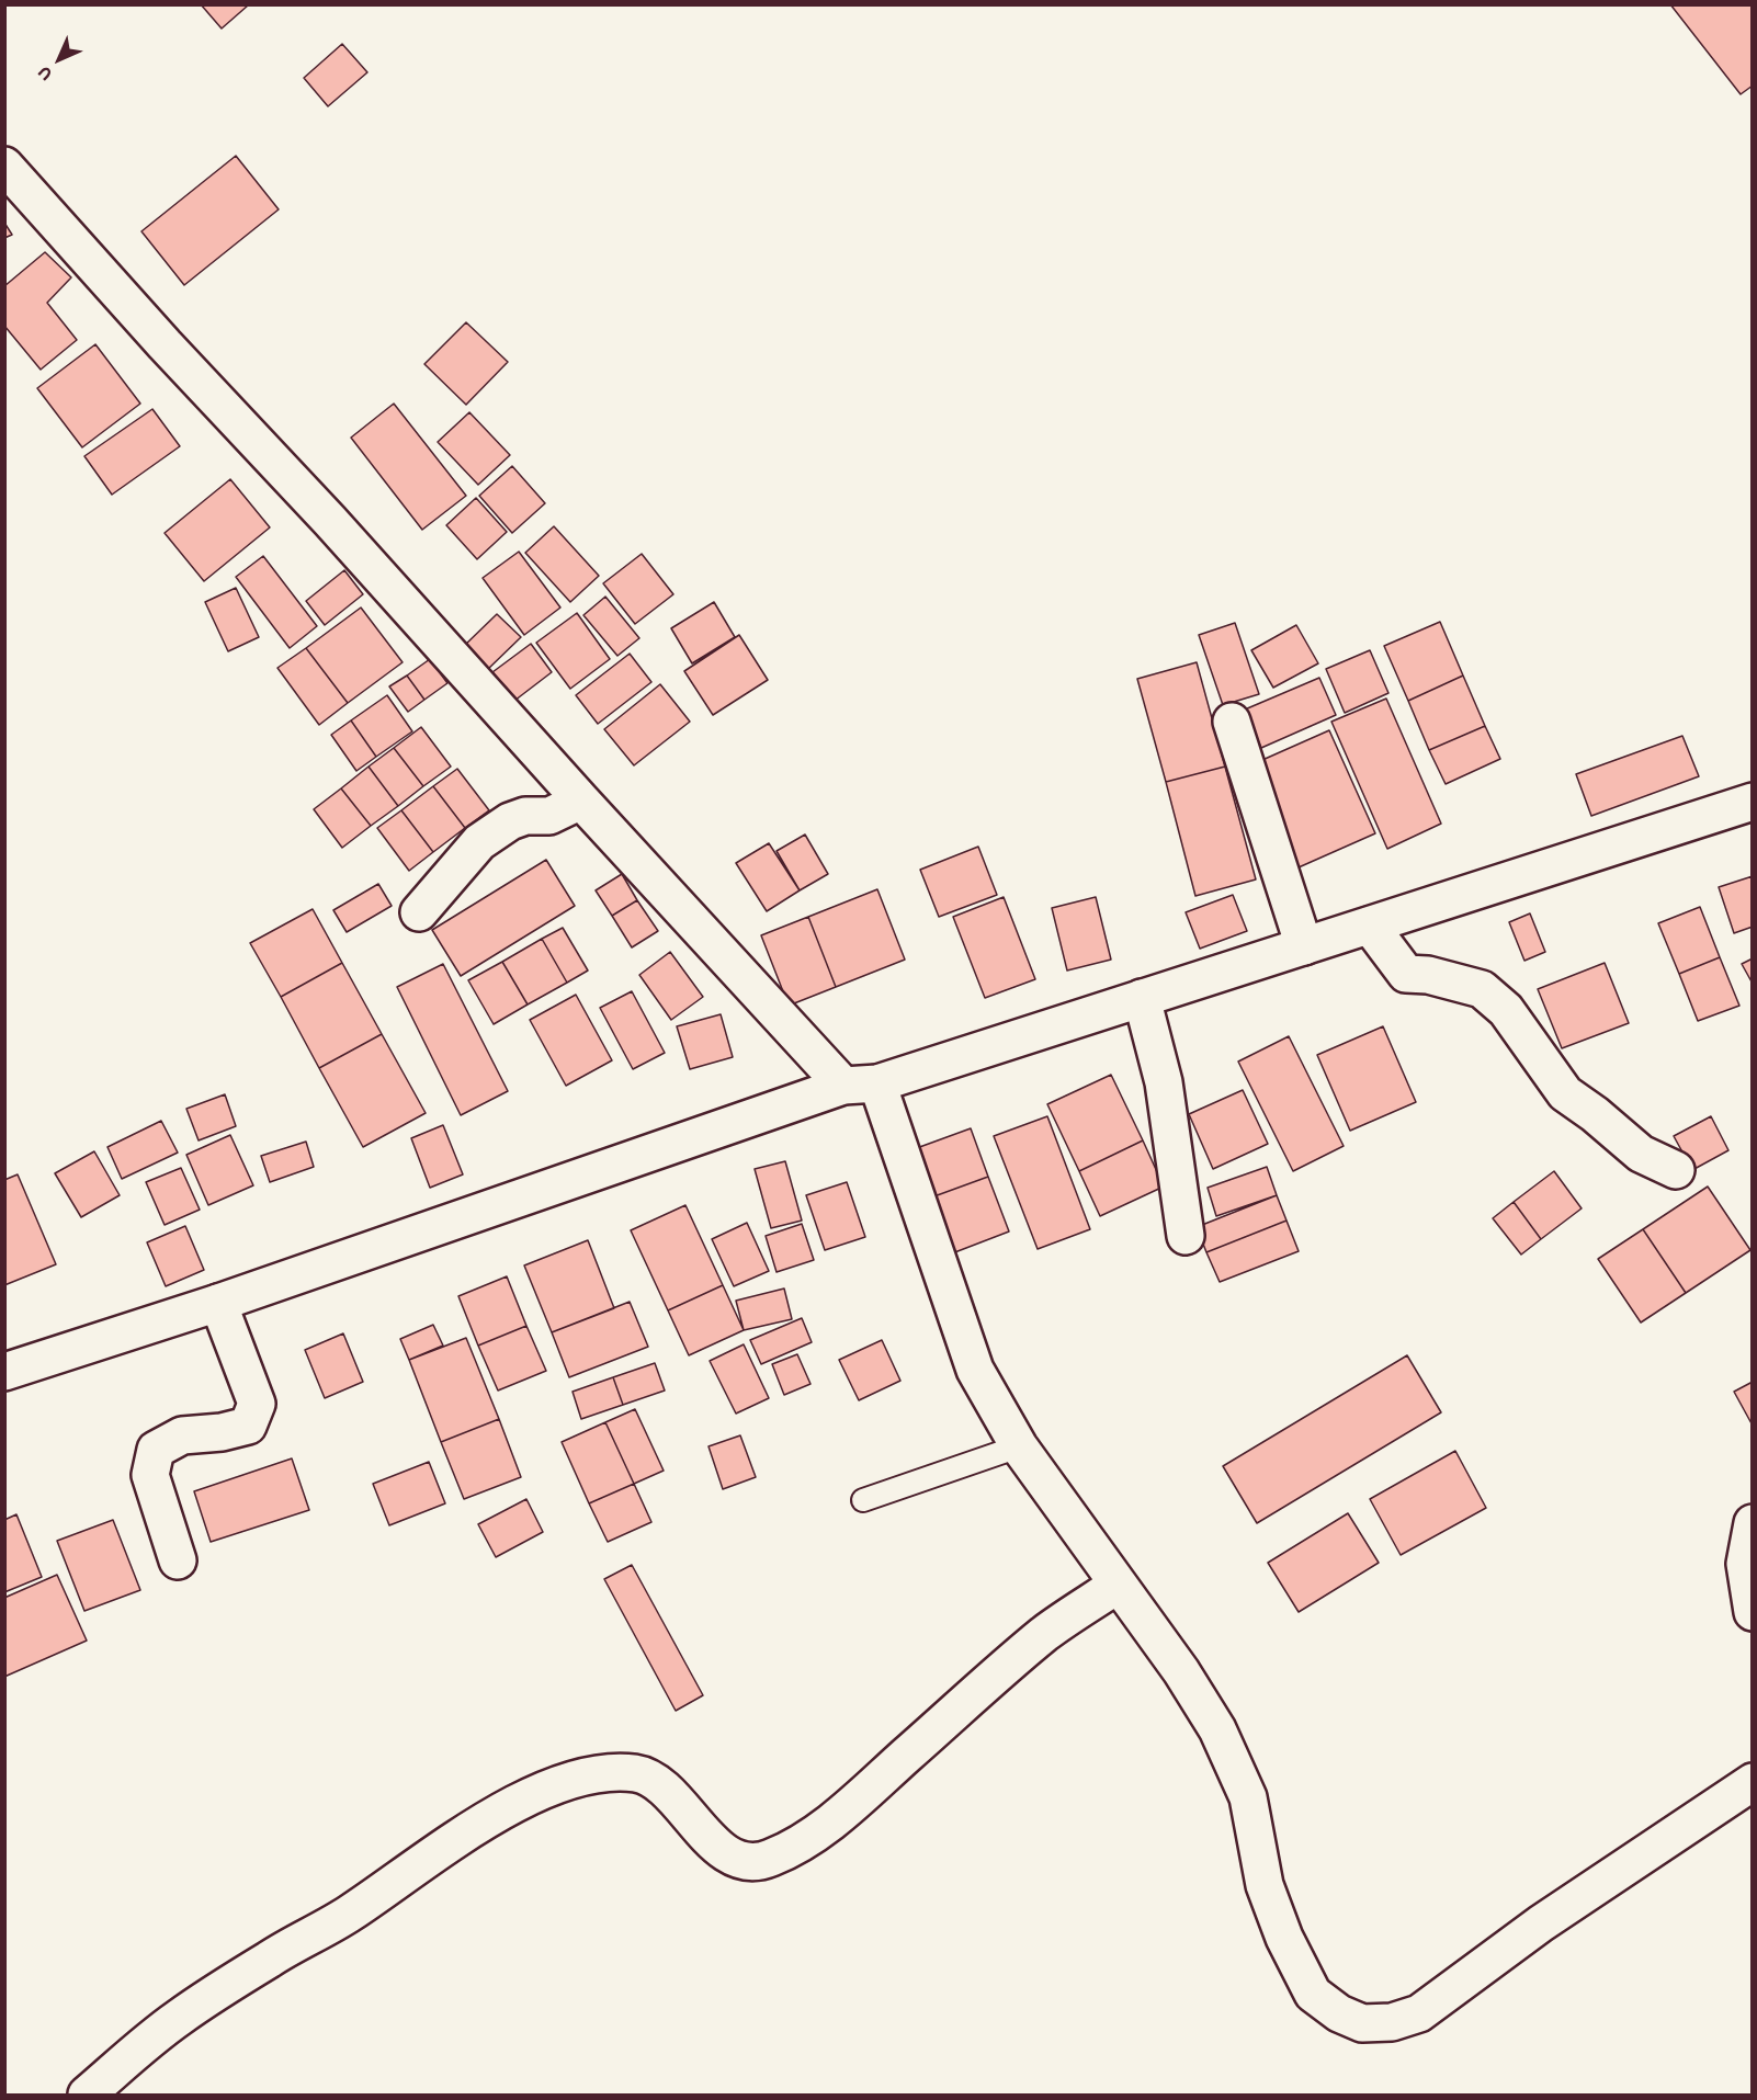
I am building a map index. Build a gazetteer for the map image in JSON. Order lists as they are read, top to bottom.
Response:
{
  "north": "bottom left"
}
